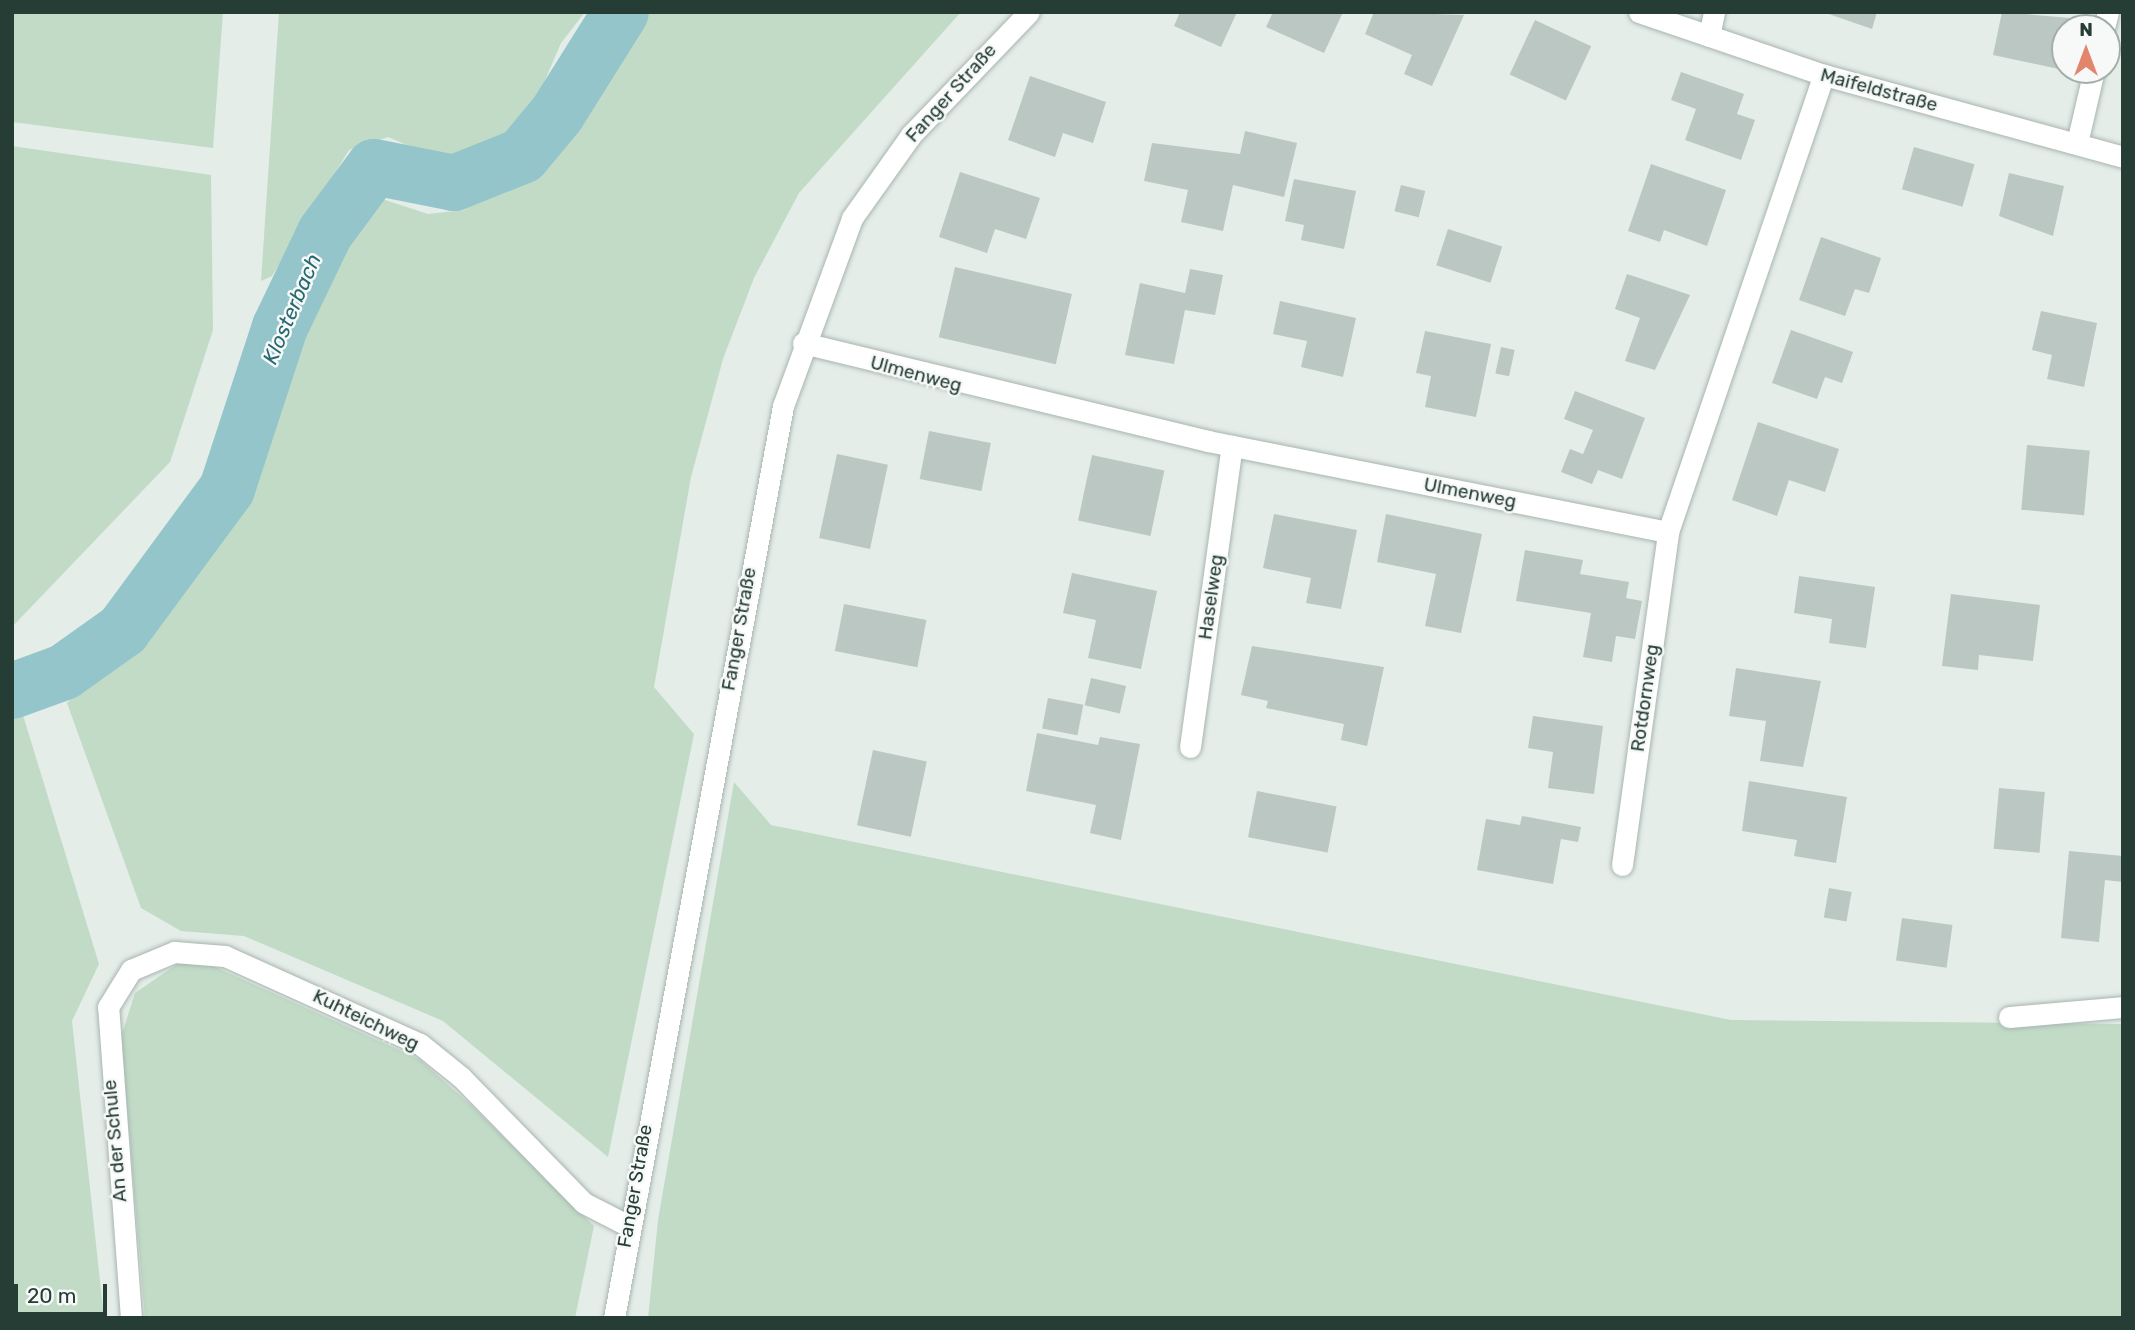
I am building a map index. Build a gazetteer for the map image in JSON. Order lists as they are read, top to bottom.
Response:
{
  "streets": {
    "street": [
      "Maifeldstraße",
      "Fanger Straße",
      "Ulmenweg",
      "Haselweg",
      "Rotdornweg",
      "Kuhteichweg",
      "An der Schule"
    ]
  },
  "crossings": [
    ["Fanger Straße", "Ulmenweg"],
    ["Fanger Straße", "Kuhteichweg"],
    ["Ulmenweg", "Haselweg"],
    ["Ulmenweg", "Rotdornweg"],
    ["Kuhteichweg", "An der Schule"]
  ],
  "water": ["Klosterbach"],
  "scale_bar": "20 m",
  "north": "top"
}
